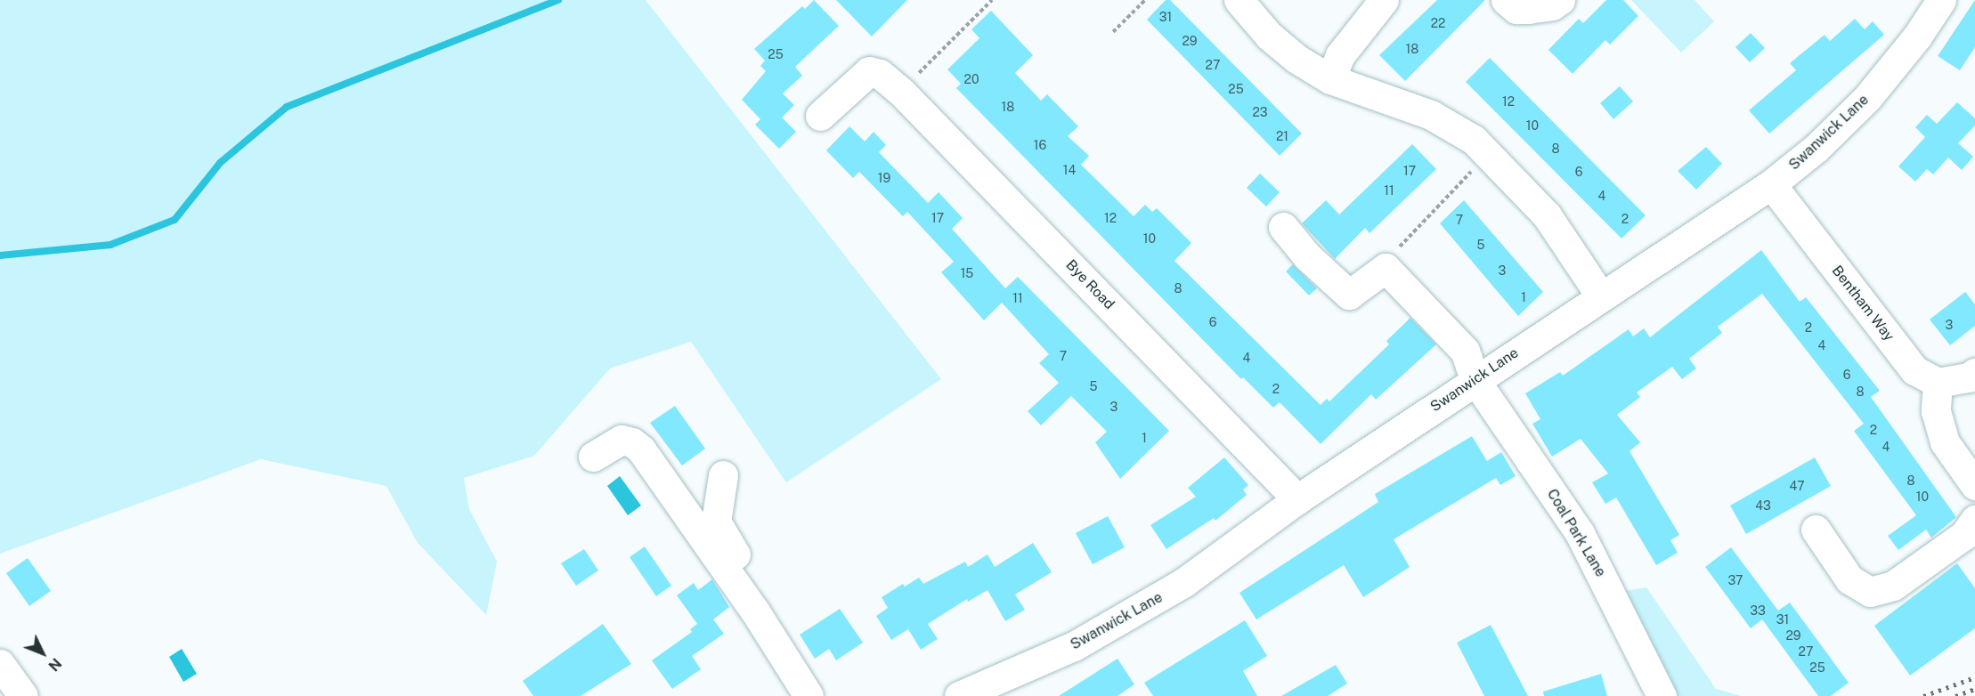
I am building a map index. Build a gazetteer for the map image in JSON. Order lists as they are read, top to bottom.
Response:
{
  "streets": {
    "street": [
      "Swanwick Lane",
      "Bye Road",
      "Bentham Way",
      "Coal Park Lane"
    ]
  },
  "crossings": [
    ["Swanwick Lane", "Bye Road"],
    ["Swanwick Lane", "Bentham Way"],
    ["Swanwick Lane", "Coal Park Lane"]
  ],
  "house_numbers": [
    "31",
    "22",
    "29",
    "18",
    "25",
    "27",
    "20",
    "25",
    "12",
    "18",
    "23",
    "10",
    "21",
    "16",
    "8",
    "14",
    "17",
    "6",
    "19",
    "11",
    "4",
    "17",
    "12",
    "2",
    "7",
    "10",
    "5",
    "3",
    "15",
    "8",
    "1",
    "11",
    "6",
    "3",
    "2",
    "4",
    "7",
    "4",
    "6",
    "5",
    "2",
    "8",
    "3",
    "2",
    "1",
    "4",
    "8",
    "47",
    "10",
    "43",
    "37",
    "33",
    "31",
    "29",
    "27",
    "25"
  ],
  "north": "bottom right"
}
